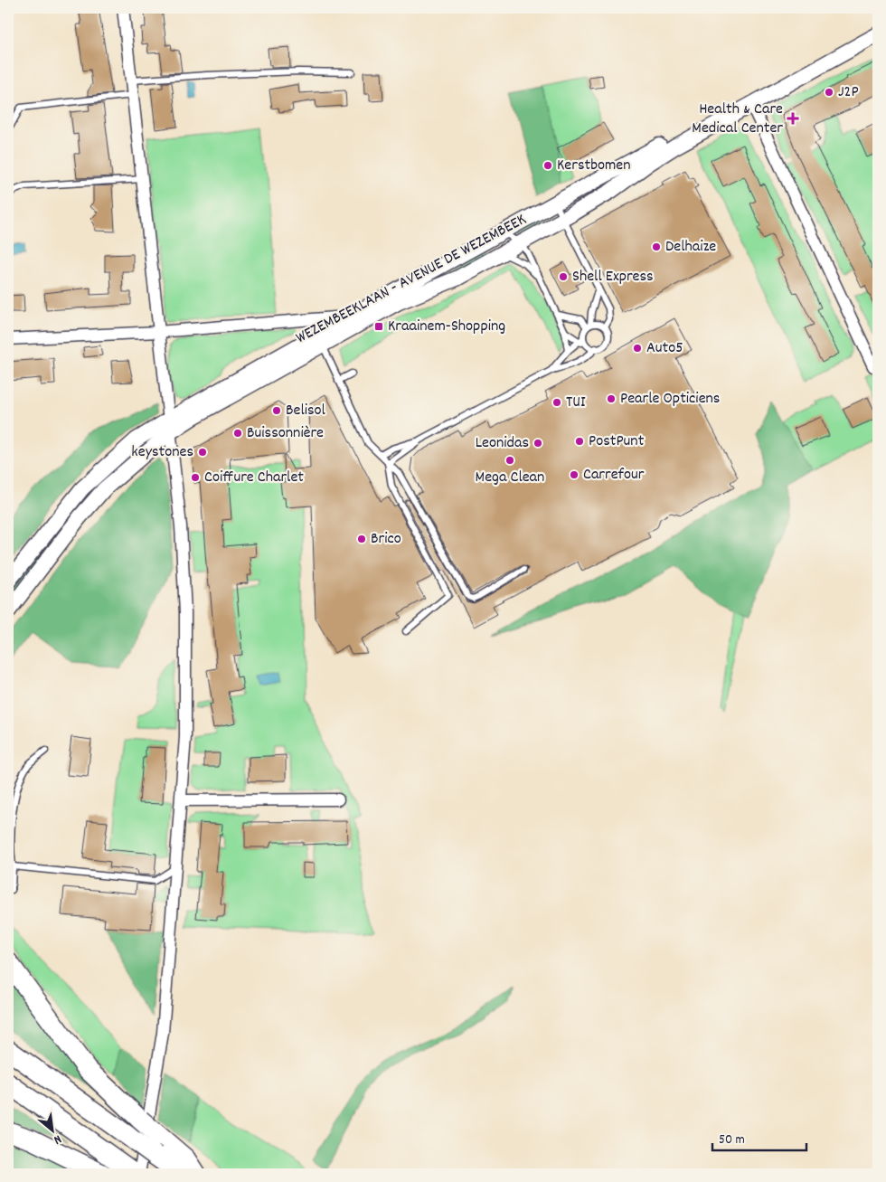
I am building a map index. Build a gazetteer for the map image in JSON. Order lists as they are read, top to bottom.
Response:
{
  "streets": {
    "main road": ["WEZEMBEEKLAAN - AVENUE DE WEZEMBEEK"]
  },
  "places": {
    "other": [
      "J2P",
      "Kerstbomen",
      "Delhaize",
      "Shell Express",
      "Auto5",
      "Pearle Opticiens",
      "TUI",
      "Belisol",
      "Buissonnière",
      "PostPunt",
      "Leonidas",
      "keystones",
      "Mega Clean",
      "Carrefour",
      "Coiffure Charlet",
      "Brico"
    ],
    "health": ["Health & Care Medical Center"],
    "transit": ["Kraainem-Shopping"]
  },
  "scale_bar": "50 m",
  "north": "bottom right"
}
